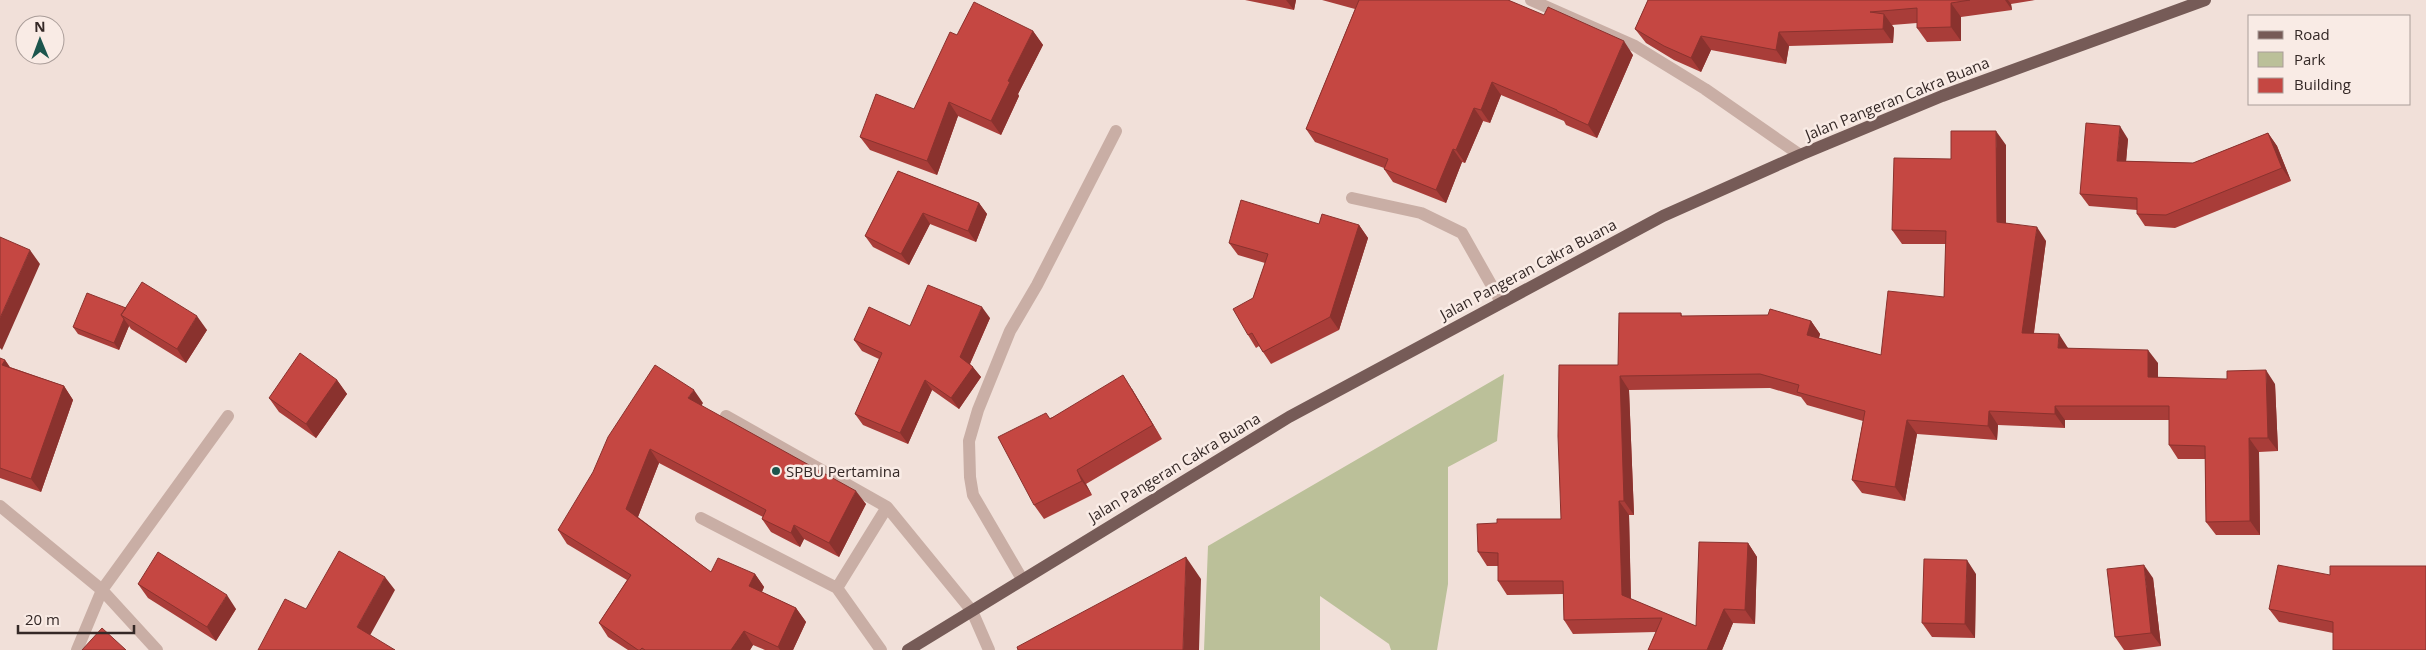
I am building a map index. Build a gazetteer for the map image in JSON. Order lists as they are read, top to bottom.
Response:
{
  "streets": {
    "main road": ["Jalan Pangeran Cakra Buana"]
  },
  "places": ["SPBU Pertamina"],
  "legend": ["Road", "Park", "Building"],
  "scale_bar": "20 m",
  "north": "top"
}
